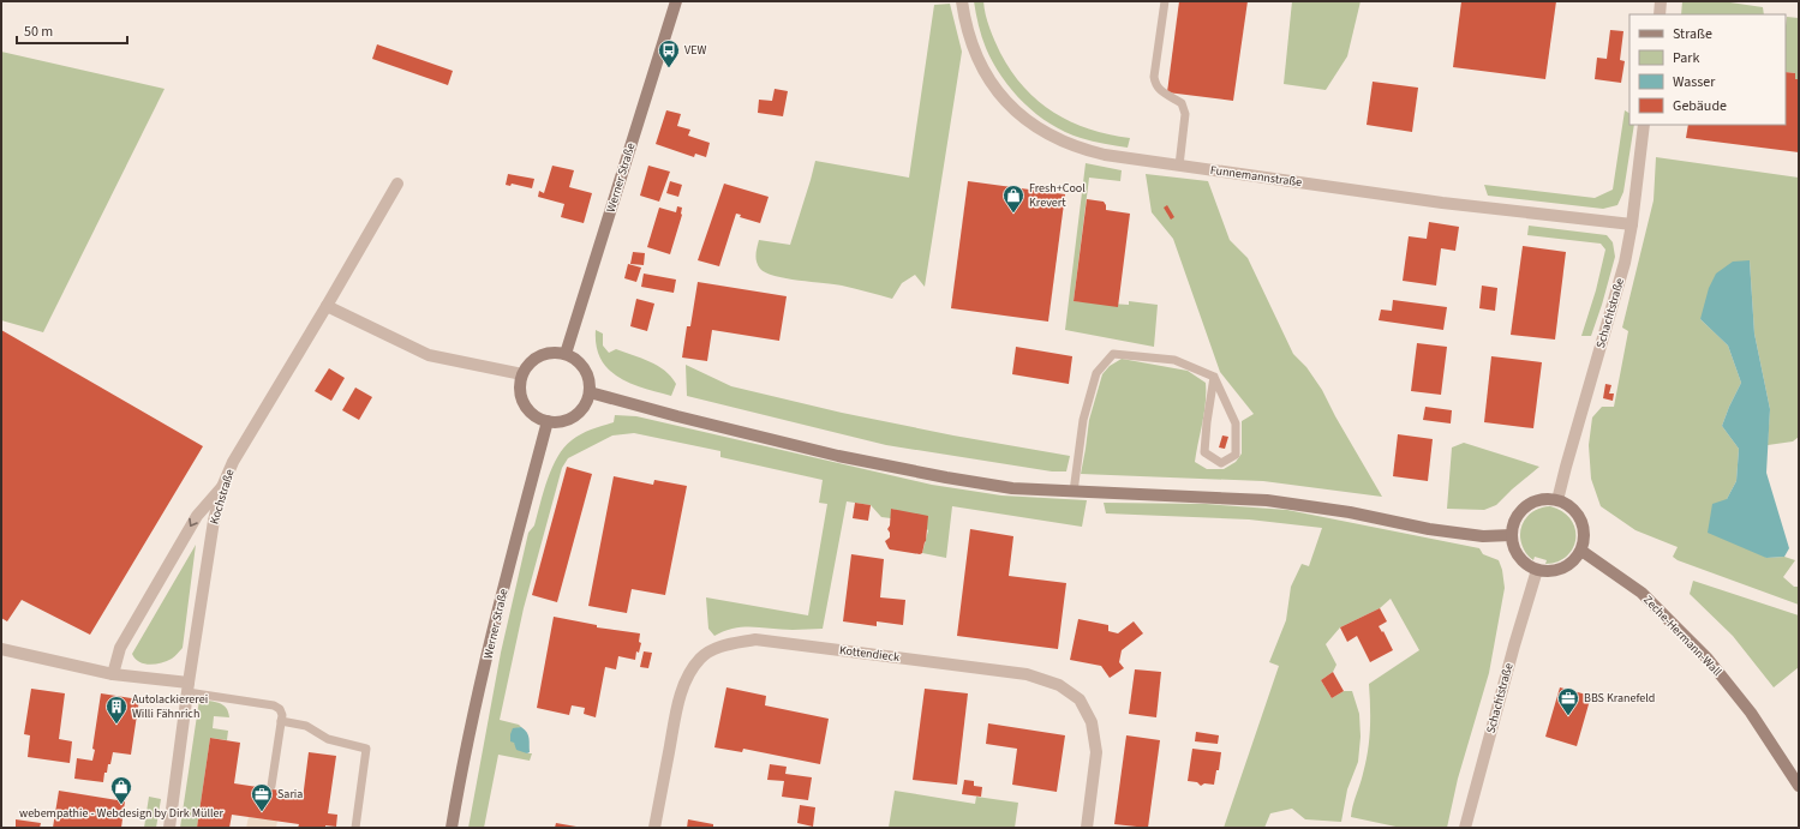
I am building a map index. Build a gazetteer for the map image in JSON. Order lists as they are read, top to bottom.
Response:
{
  "streets": {
    "street": [
      "Funnemannstraße",
      "Werner Straße",
      "Schachtstraße",
      "Kochstraße",
      "Zeche-Hermann-Wall",
      "Kottendieck"
    ]
  },
  "crossings": [
    ["Funnemannstraße", "Schachtstraße"],
    ["Schachtstraße", "Zeche-Hermann-Wall"]
  ],
  "places": {
    "bus stop": ["VEW"],
    "shop": ["Fresh+Cool Krevert", "webempathie - Webdesign by Dirk Müller"],
    "office": ["BBS Kranefeld", "Saria"],
    "building": ["Autolackiererei Willi Fähnrich"]
  },
  "legend": [
    "Straße",
    "Park",
    "Wasser",
    "Gebäude"
  ],
  "scale_bar": "50 m"
}
